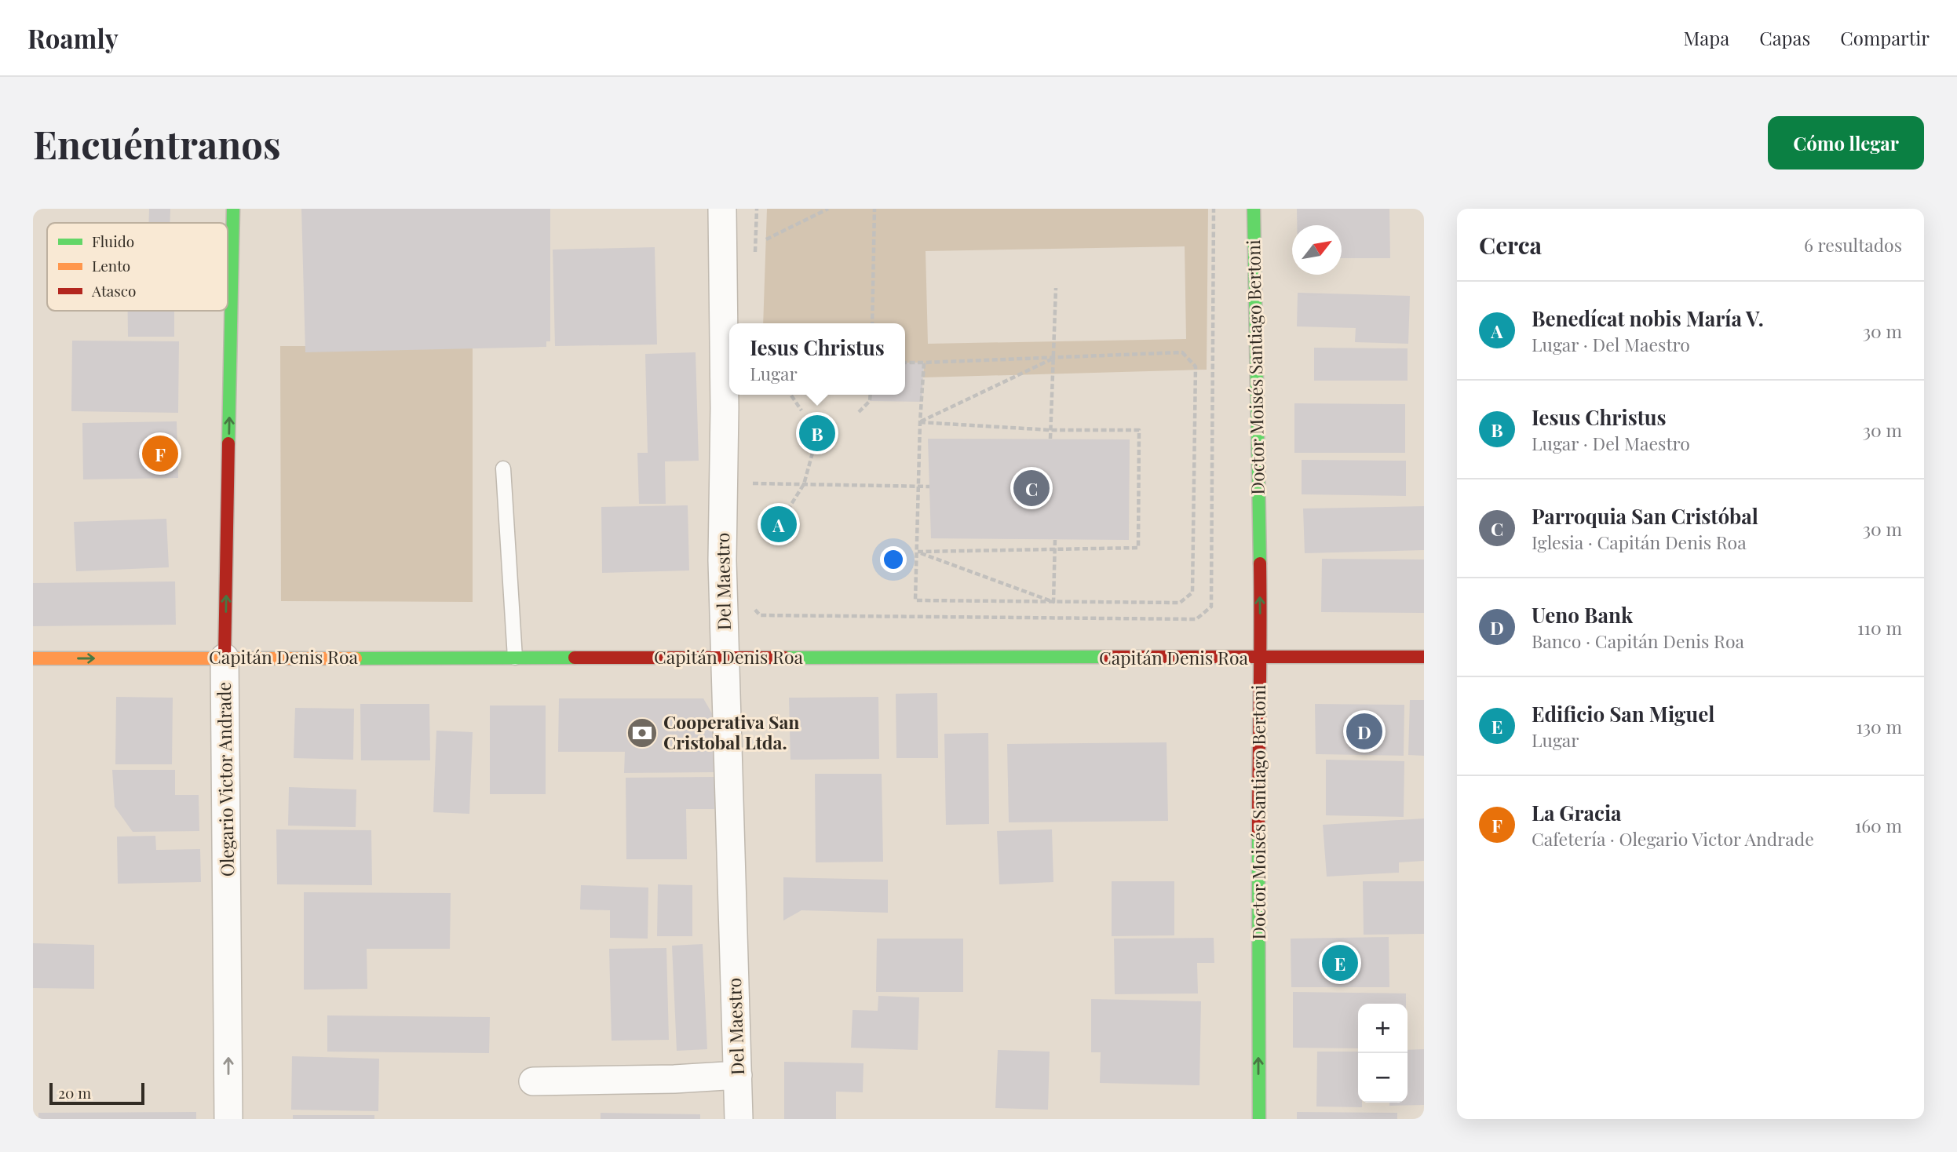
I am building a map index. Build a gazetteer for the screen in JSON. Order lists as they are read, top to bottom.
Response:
{
  "streets": {
    "main road": ["Doctor Moisés Santiago Bertoni", "Capitán Denis Roa", "Olegario Victor Andrade"],
    "street": ["Del Maestro"]
  },
  "crossings": [
    ["Doctor Moisés Santiago Bertoni", "Capitán Denis Roa"],
    ["Del Maestro", "Capitán Denis Roa"],
    ["Capitán Denis Roa", "Olegario Victor Andrade"]
  ],
  "one_way": ["Doctor Moisés Santiago Bertoni", "Olegario Victor Andrade"],
  "places": {
    "bank": ["Cooperativa San Cristobal Ltda."]
  },
  "legend": ["Fluido", "Lento", "Atasco"],
  "scale_bar": "20 m",
  "north": "top right",
  "page": {
    "header": "Roamly",
    "nav": ["Mapa", "Capas", "Compartir"],
    "buttons": "Cómo llegar",
    "title": "Encuéntranos",
    "heading": ["Cerca", "6 resultados"],
    "list": [
      {
        "mark": "A",
        "name": "Benedícat nobis María V.",
        "note": "Lugar · Del Maestro",
        "value": "30 m"
      },
      {
        "mark": "B",
        "name": "Iesus Christus",
        "note": "Lugar · Del Maestro",
        "value": "30 m"
      },
      {
        "mark": "C",
        "name": "Parroquia San Cristóbal",
        "note": "Iglesia · Capitán Denis Roa",
        "value": "30 m"
      },
      {
        "mark": "D",
        "name": "Ueno Bank",
        "note": "Banco · Capitán Denis Roa",
        "value": "110 m"
      },
      {
        "mark": "E",
        "name": "Edificio San Miguel",
        "note": "Lugar",
        "value": "130 m"
      },
      {
        "mark": "F",
        "name": "La Gracia",
        "note": "Cafetería · Olegario Victor Andrade",
        "value": "160 m"
      }
    ],
    "popup": ["Iesus Christus", "Lugar"],
    "pins": [
      "B",
      "F",
      "C",
      "A",
      "D",
      "E"
    ],
    "map_buttons": ["+", "−"],
    "scale": "20 m"
  }
}
